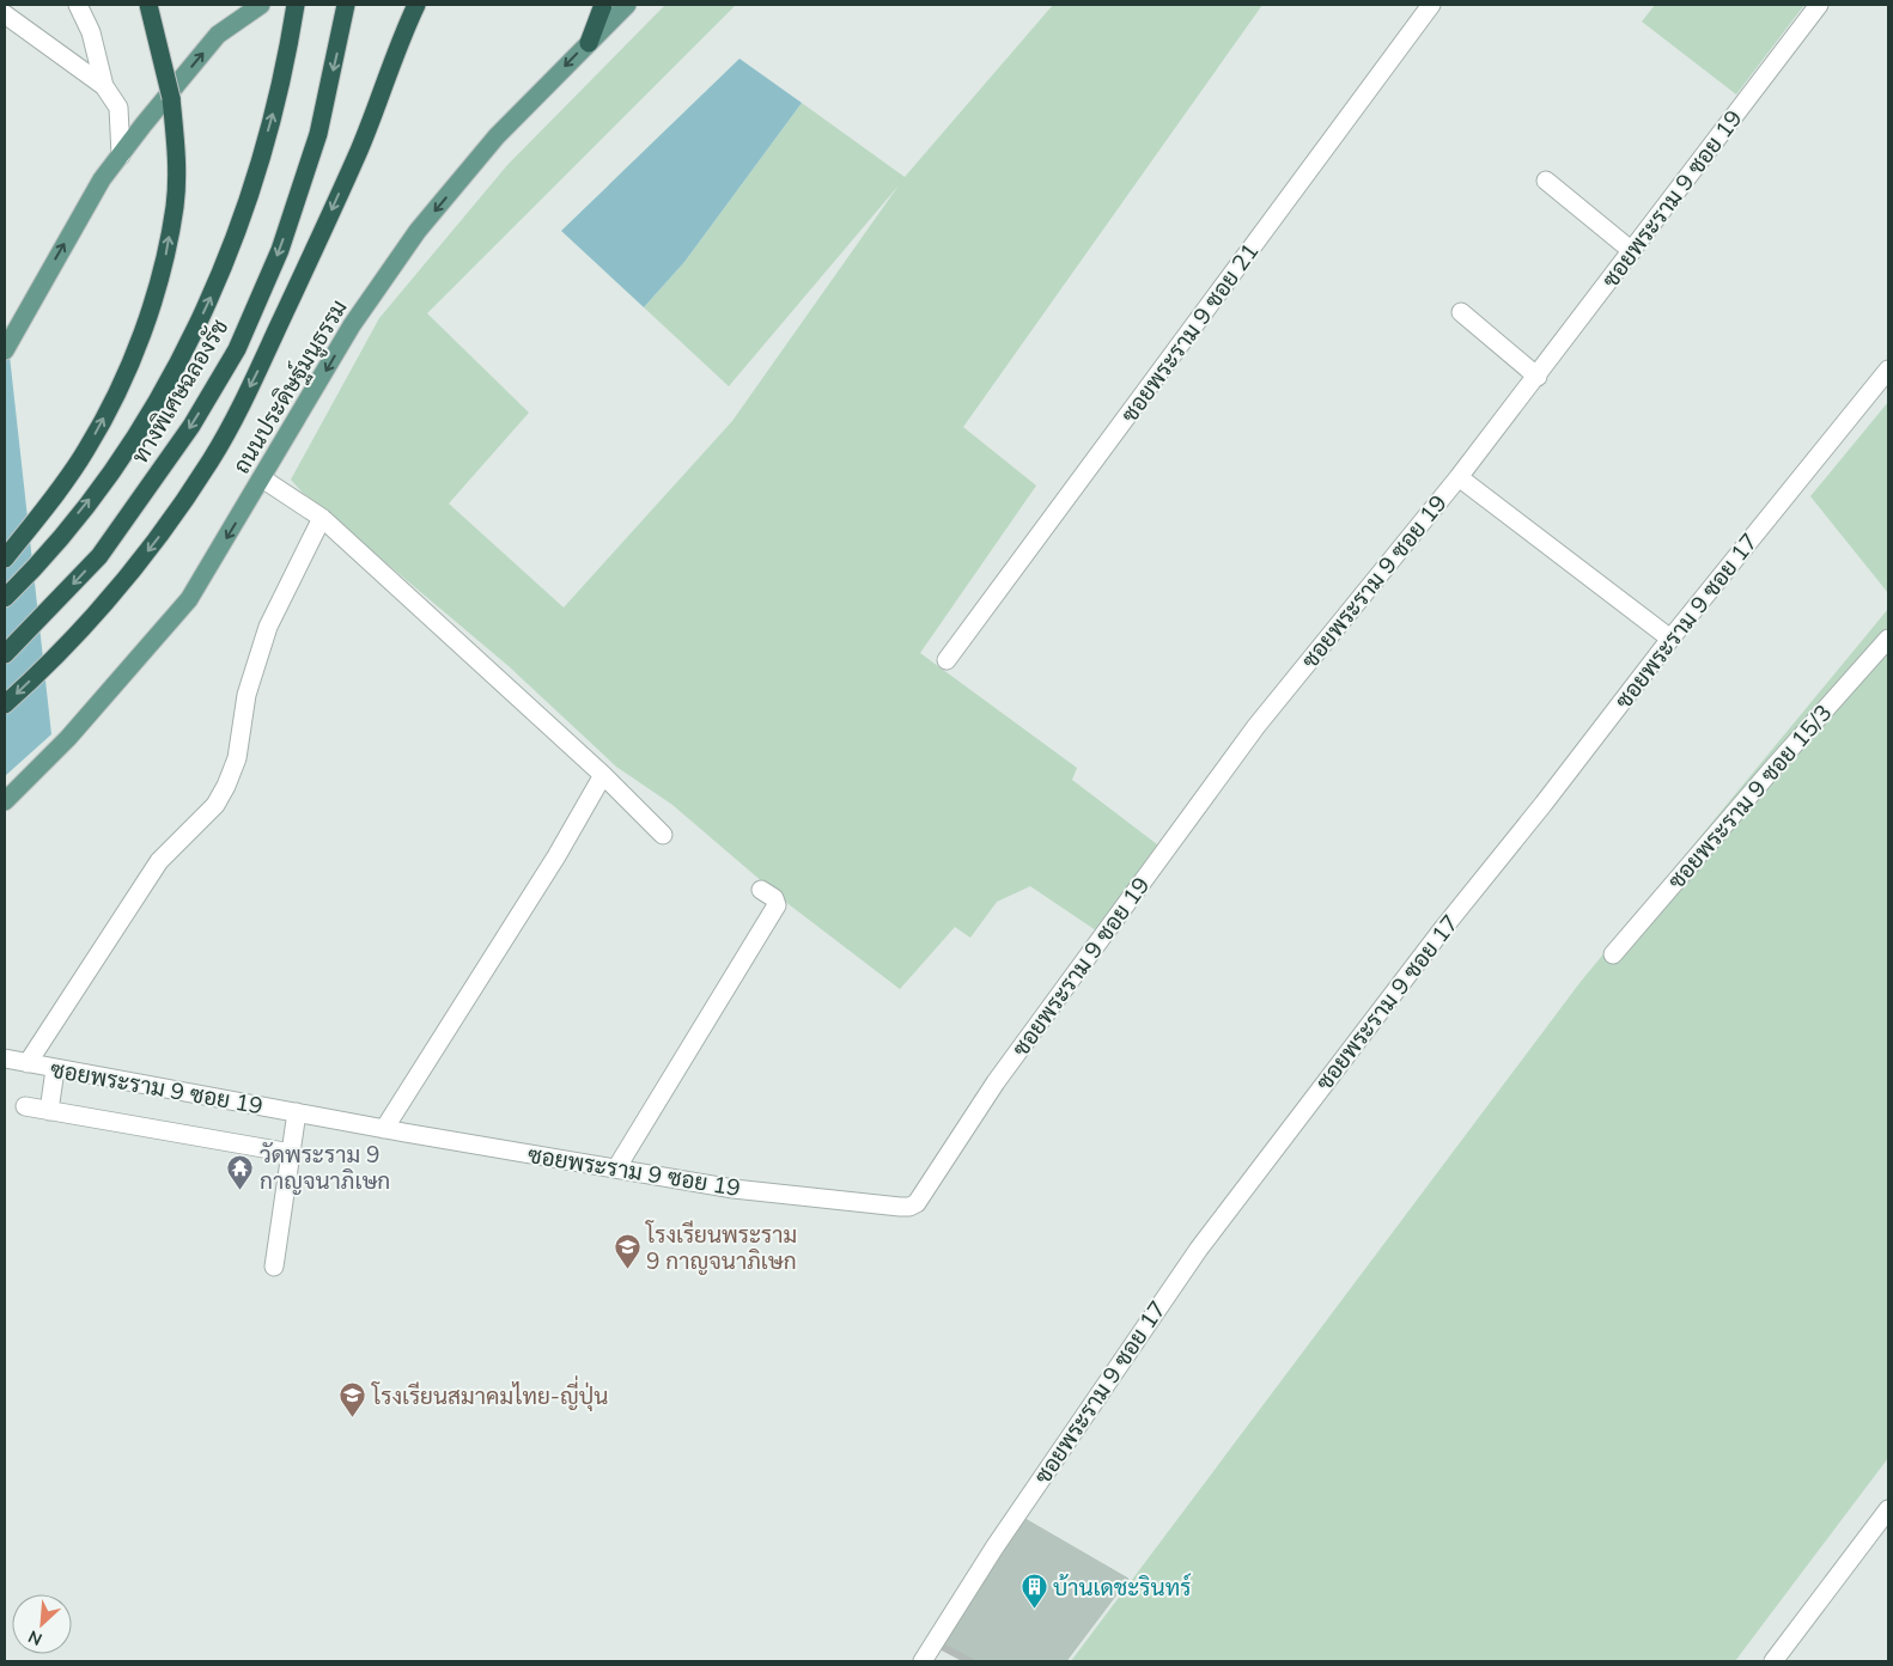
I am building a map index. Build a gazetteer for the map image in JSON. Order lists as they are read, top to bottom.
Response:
{
  "streets": {
    "highway": ["ทางพิเศษฉลองรัช"],
    "main road": ["ถนนประดิษฐ์มนูธรรม"],
    "street": [
      "ซอยพระราม 9 ซอย 19",
      "ซอยพระราม 9 ซอย 21",
      "ซอยพระราม 9 ซอย 17",
      "ซอยพระราม 9 ซอย 15/3"
    ]
  },
  "one_way": ["ถนนประดิษฐ์มนูธรรม"],
  "places": {
    "temple": ["วัดพระราม 9 กาญจนาภิเษก"],
    "school or university": ["โรงเรียนพระราม 9 กาญจนาภิเษก", "โรงเรียนสมาคมไทย-ญี่ปุ่น"],
    "building": ["บ้านเดชะรินทร์"]
  },
  "north": "bottom left"
}
